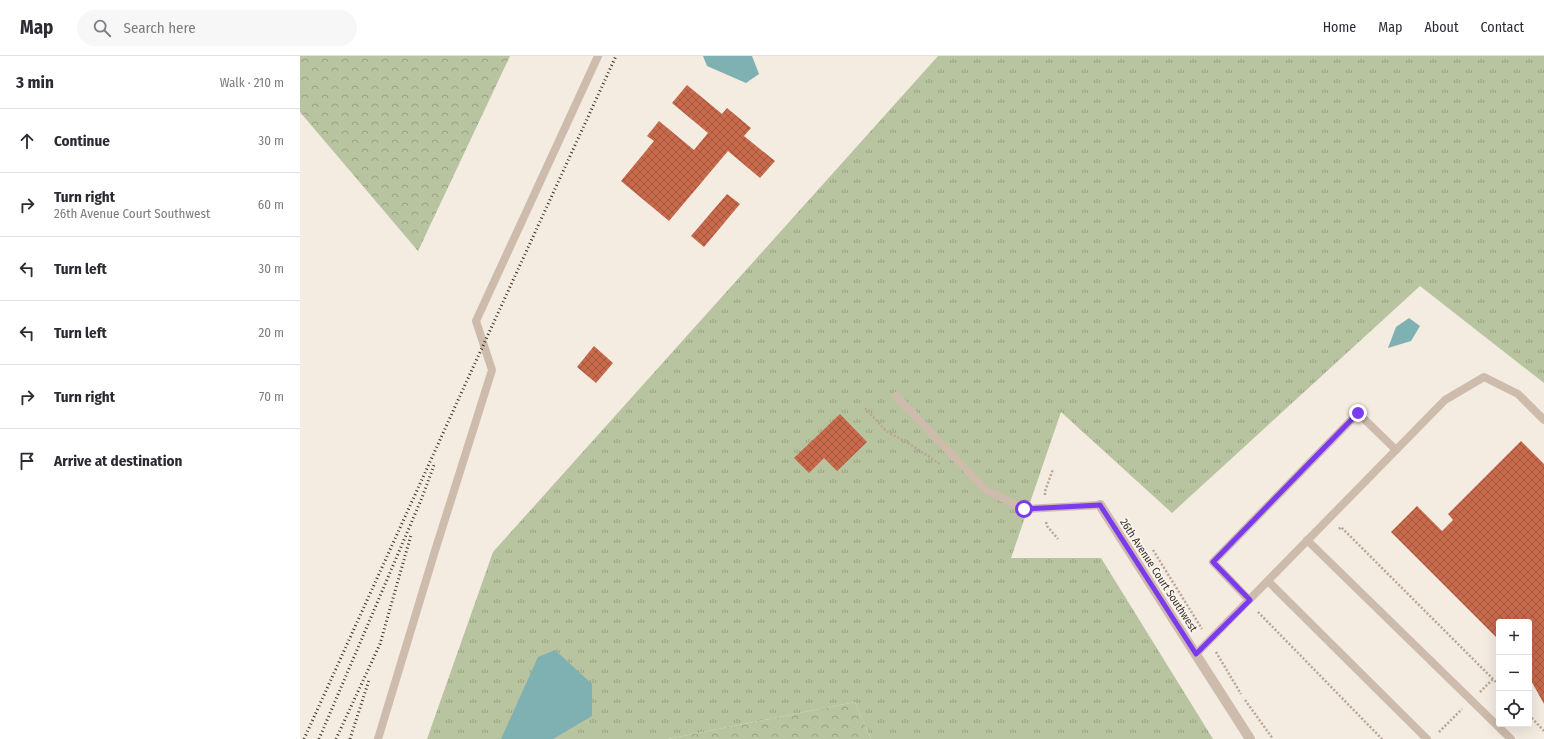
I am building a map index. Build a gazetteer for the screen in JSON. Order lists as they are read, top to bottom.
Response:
{
  "streets": {
    "street": ["26th Avenue Court Southwest"]
  },
  "page": {
    "header": "Map",
    "search": "Search here",
    "nav": [
      "Home",
      "Map",
      "About",
      "Contact"
    ],
    "heading": ["3 min", "Walk · 210 m"],
    "list": [
      ["Continue", "30 m"],
      ["Turn right", "26th Avenue Court Southwest", "60 m"],
      ["Turn left", "30 m"],
      ["Turn left", "20 m"],
      ["Turn right", "70 m"],
      "Arrive at destination"
    ],
    "map_buttons": ["+", "−"]
  }
}
